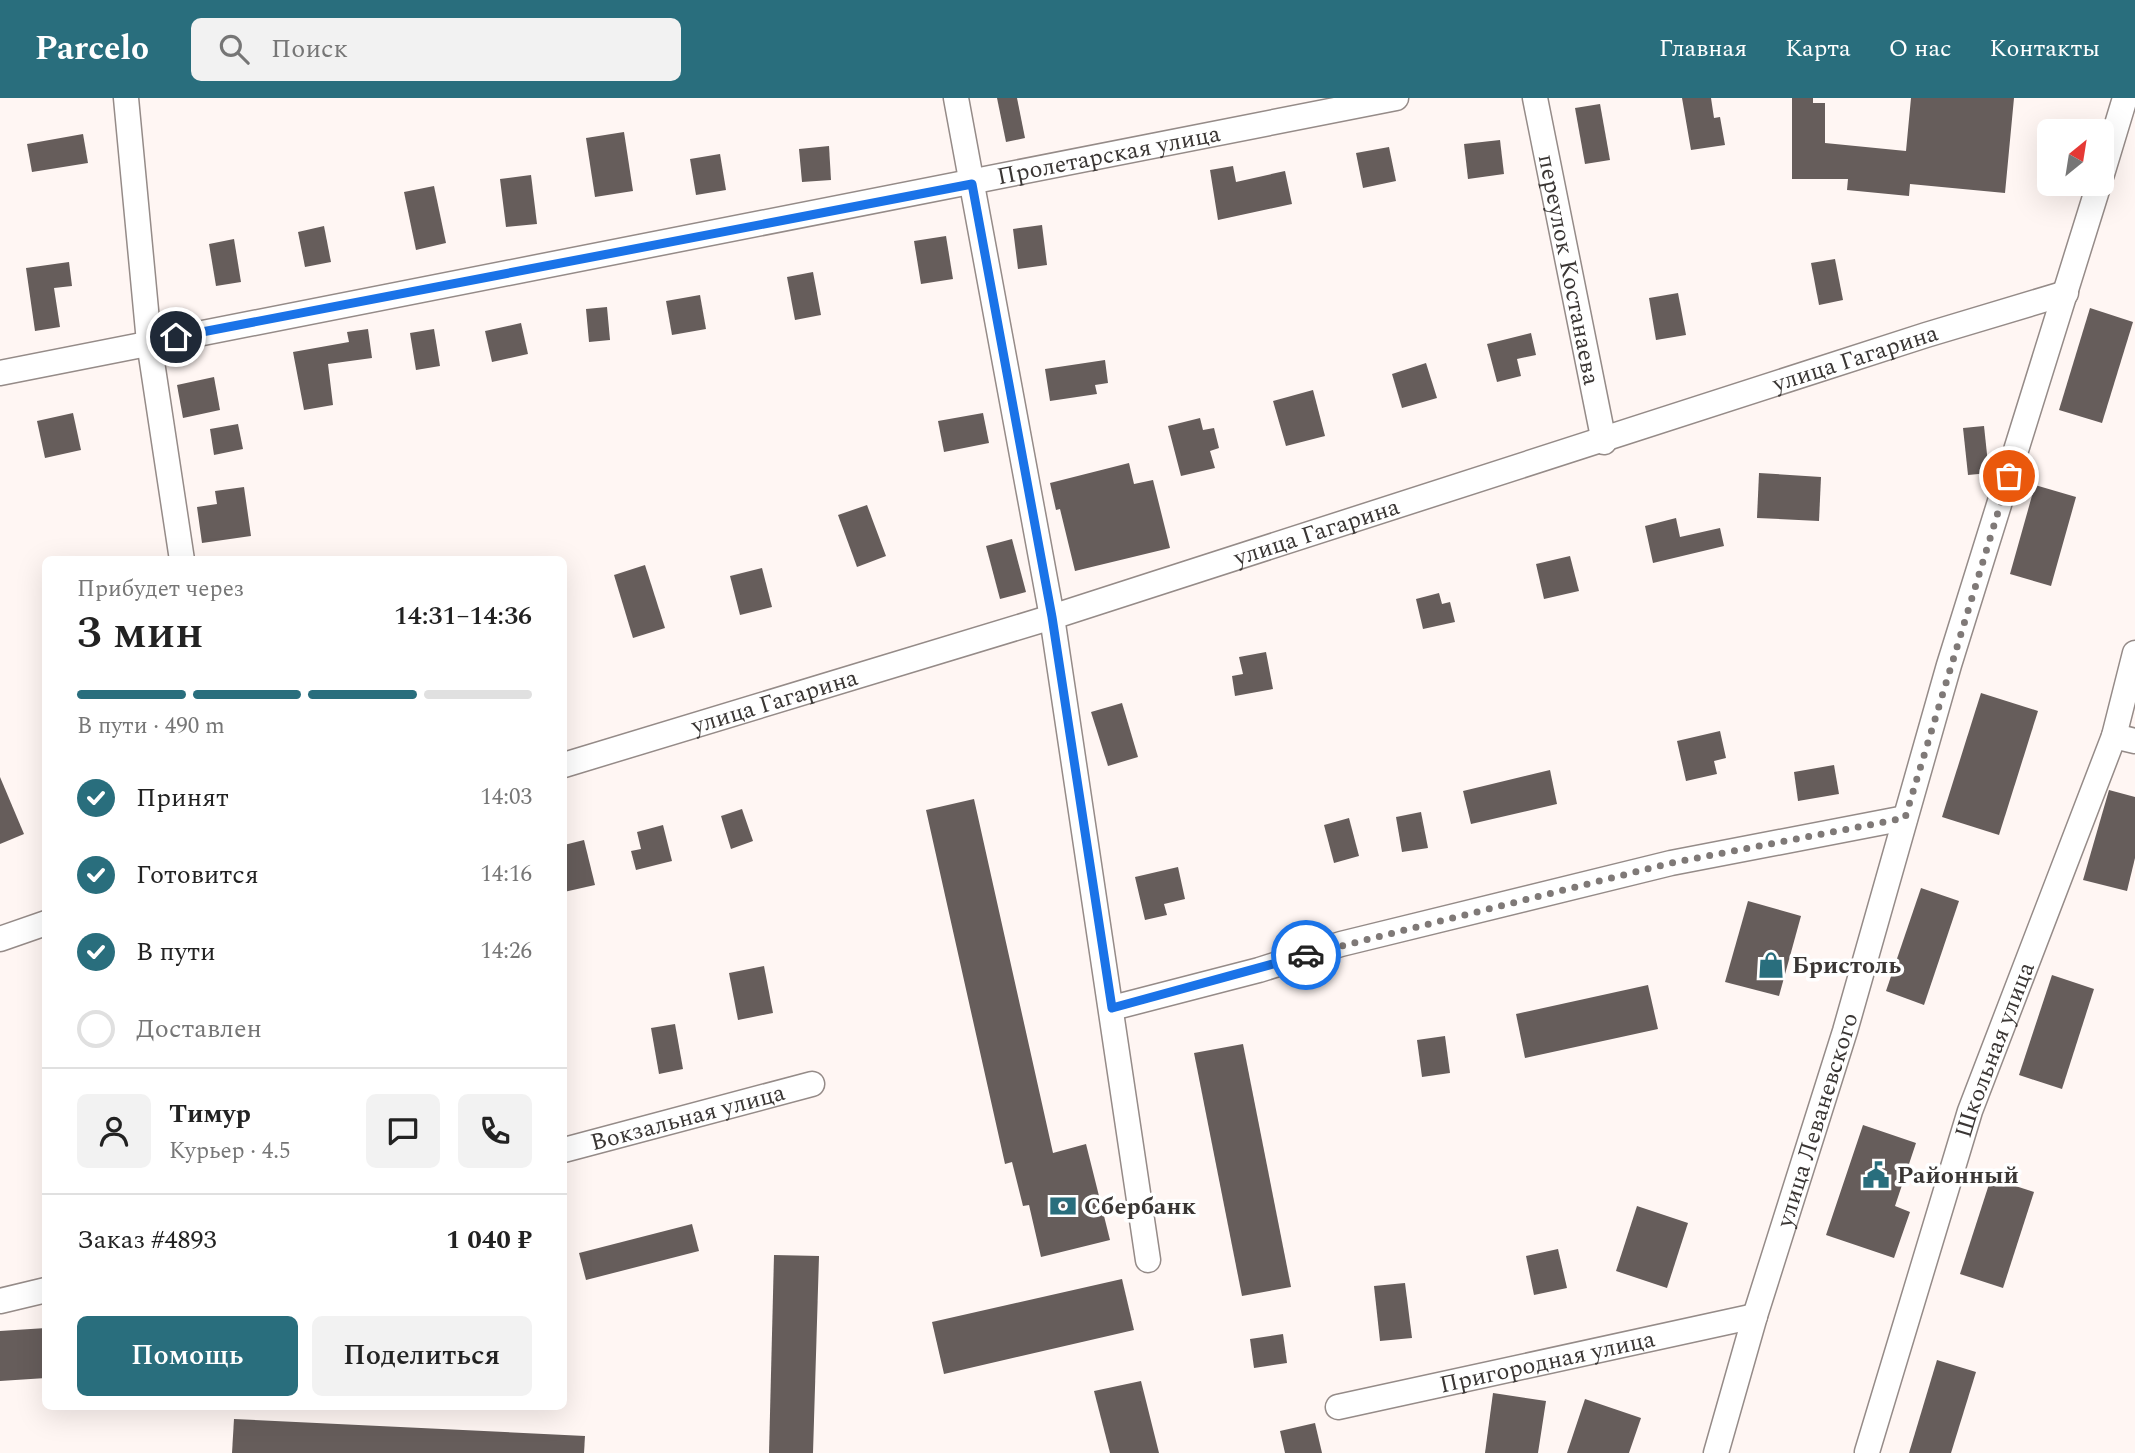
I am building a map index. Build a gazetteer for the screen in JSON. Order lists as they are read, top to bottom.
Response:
{
  "streets": {
    "street": [
      "Пролетарская улица",
      "переулок Костанаева",
      "улица Гагарина",
      "Школьная улица",
      "Вокзальная улица",
      "улица Леваневского",
      "Пригородная улица"
    ]
  },
  "crossings": [
    ["переулок Костанаева", "улица Гагарина"],
    ["улица Гагарина", "улица Леваневского"],
    ["улица Леваневского", "Пригородная улица"]
  ],
  "places": {
    "shop": ["Бристоль"],
    "public building": ["Районный"],
    "bank": ["Сбербанк"]
  },
  "north": "top right",
  "page": {
    "header": "Parcelo",
    "search": "Поиск",
    "nav": [
      "Главная",
      "Карта",
      "О нас",
      "Контакты"
    ],
    "heading": ["3 мин", "Прибудет через", "14:31–14:36"],
    "panel": [
      "Тимур",
      "Курьер · 4.5",
      "Заказ #4893",
      "1 040 ₽"
    ],
    "bar": "В пути · 490 m",
    "list": [
      ["Принят", "14:03"],
      ["Готовится", "14:16"],
      ["В пути", "14:26"],
      "Доставлен"
    ],
    "buttons": ["Помощь", "Поделиться"]
  }
}
